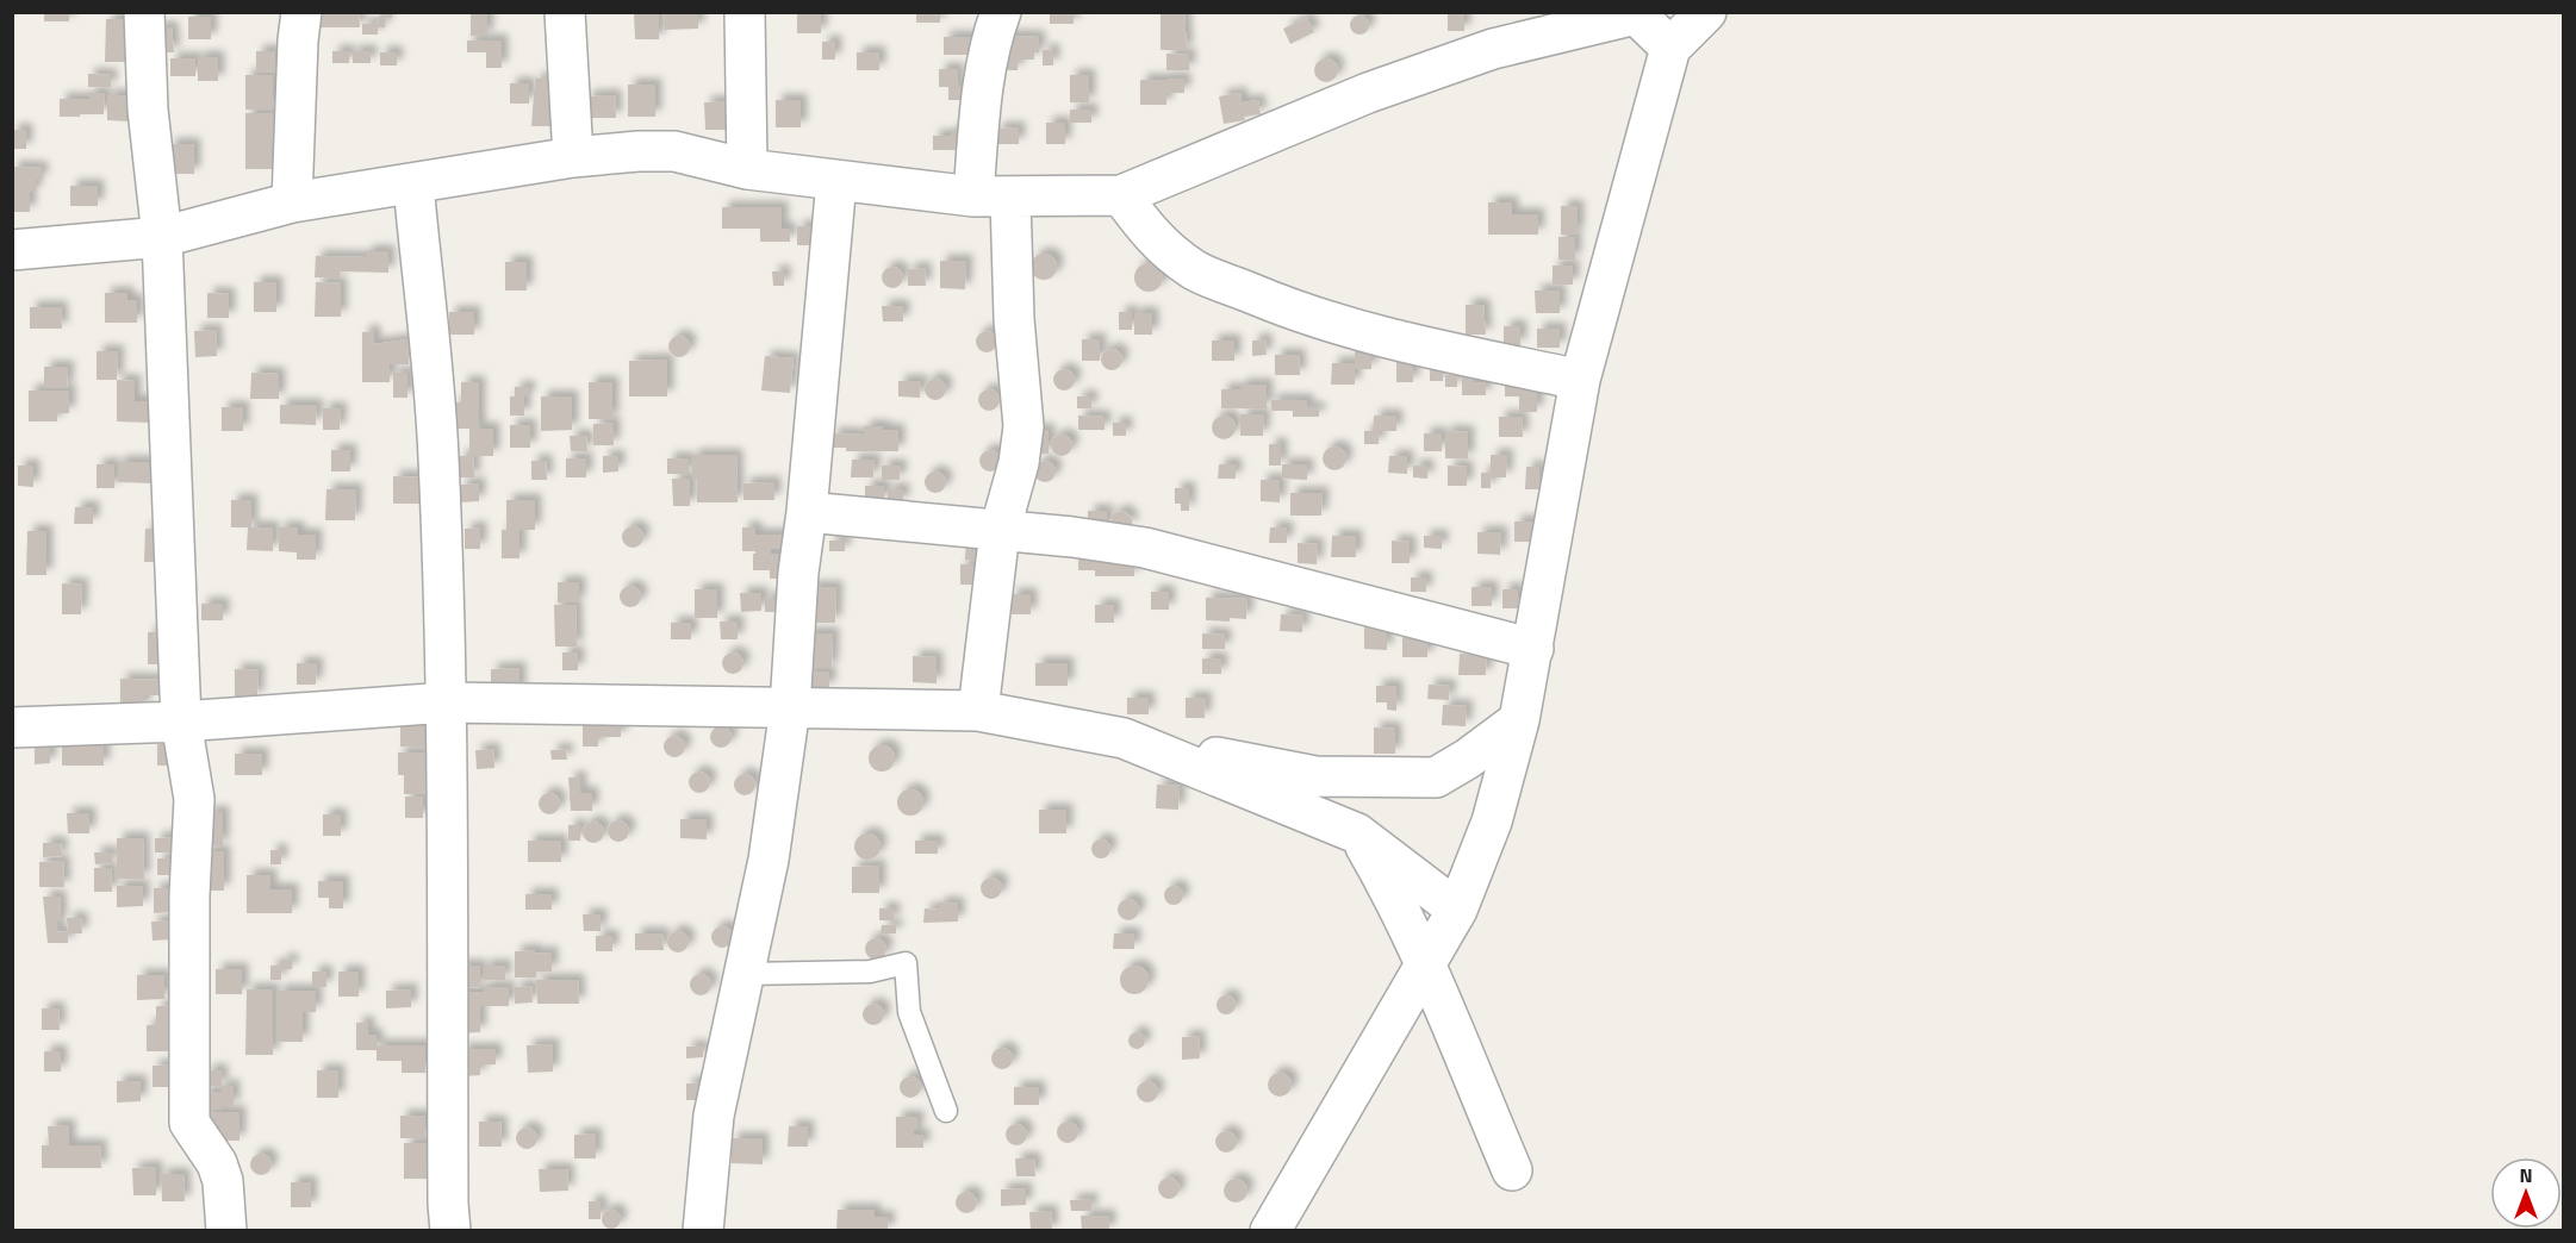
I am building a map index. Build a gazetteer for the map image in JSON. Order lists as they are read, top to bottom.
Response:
{
  "north": "top"
}
